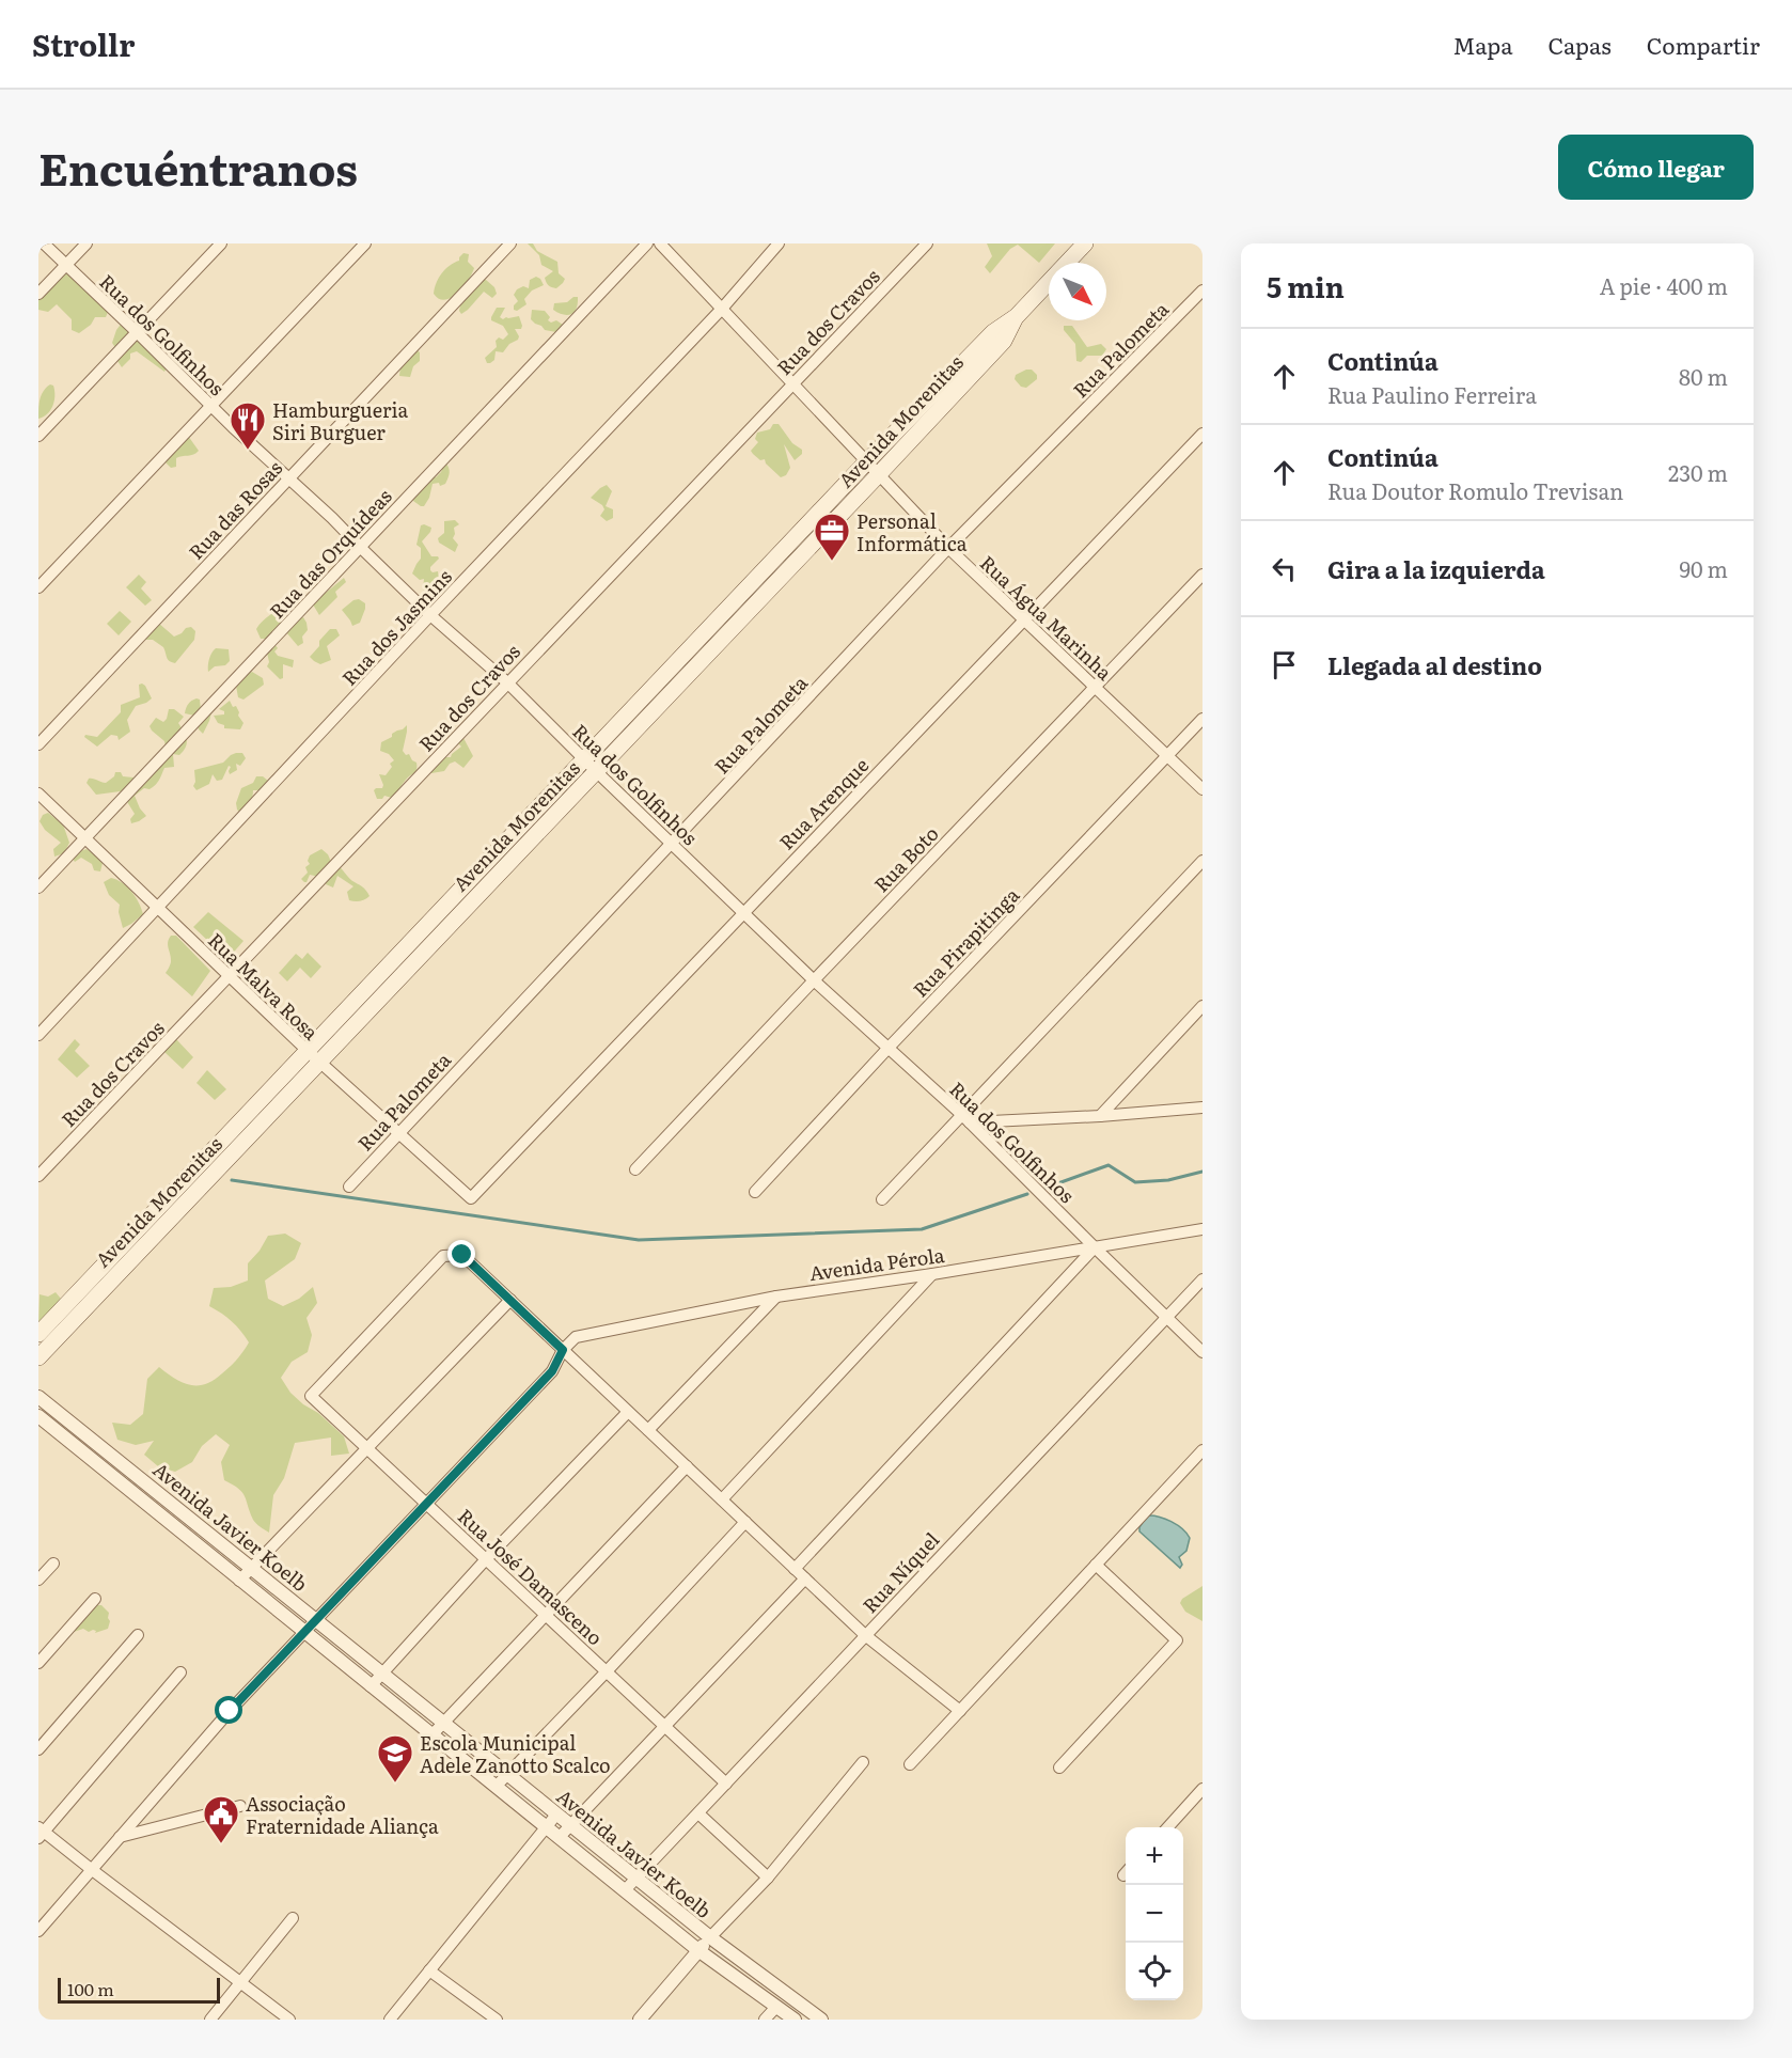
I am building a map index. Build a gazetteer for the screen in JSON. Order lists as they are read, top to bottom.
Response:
{
  "streets": {
    "main road": ["Avenida Morenitas"],
    "street": [
      "Rua dos Cravos",
      "Rua dos Golfinhos",
      "Rua Palometa",
      "Rua das Rosas",
      "Rua das Orquídeas",
      "Rua Água Marinha",
      "Rua dos Jasmins",
      "Rua Arenque",
      "Rua Boto",
      "Rua Pirapitinga",
      "Rua Malva Rosa",
      "Avenida Pérola",
      "Avenida Javier Koelb",
      "Rua Níquel",
      "Rua José Damasceno"
    ]
  },
  "crossings": [
    ["Rua dos Cravos", "Rua dos Golfinhos"],
    ["Rua dos Cravos", "Rua Água Marinha"],
    ["Rua dos Cravos", "Rua Malva Rosa"],
    ["Rua dos Golfinhos", "Rua Palometa"],
    ["Rua dos Golfinhos", "Avenida Morenitas"],
    ["Rua dos Golfinhos", "Rua das Rosas"],
    ["Rua dos Golfinhos", "Rua das Orquídeas"],
    ["Rua dos Golfinhos", "Rua dos Jasmins"],
    ["Rua dos Golfinhos", "Rua Arenque"],
    ["Rua dos Golfinhos", "Rua Boto"],
    ["Rua dos Golfinhos", "Rua Pirapitinga"],
    ["Rua dos Golfinhos", "Avenida Pérola"],
    ["Rua dos Golfinhos", "Rua Níquel"],
    ["Rua Palometa", "Rua Água Marinha"],
    ["Rua Palometa", "Rua Malva Rosa"],
    ["Avenida Morenitas", "Rua Água Marinha"],
    ["Avenida Morenitas", "Rua Malva Rosa"],
    ["Rua das Orquídeas", "Rua Malva Rosa"],
    ["Rua Água Marinha", "Rua dos Jasmins"],
    ["Rua Água Marinha", "Rua Arenque"],
    ["Rua Água Marinha", "Rua Boto"],
    ["Rua Água Marinha", "Rua Pirapitinga"],
    ["Rua dos Jasmins", "Rua Malva Rosa"],
    ["Rua Arenque", "Rua Malva Rosa"],
    ["Avenida Javier Koelb", "Rua Níquel"],
    ["Rua Níquel", "Rua José Damasceno"]
  ],
  "places": {
    "restaurant": ["Hamburgueria Siri Burguer"],
    "office": ["Personal Informática"],
    "school or university": ["Escola Municipal Adele Zanotto Scalco"],
    "public building": ["Associação Fraternidade Aliança"]
  },
  "scale_bar": "100 m",
  "north": "bottom right",
  "page": {
    "header": "Strollr",
    "nav": ["Mapa", "Capas", "Compartir"],
    "title": "Encuéntranos",
    "buttons": "Cómo llegar",
    "heading": ["5 min", "A pie · 400 m"],
    "list": [
      ["Continúa", "Rua Paulino Ferreira", "80 m"],
      ["Continúa", "Rua Doutor Romulo Trevisan", "230 m"],
      ["Gira a la izquierda", "90 m"],
      "Llegada al destino"
    ],
    "map_buttons": ["+", "−"],
    "scale": "100 m"
  }
}
